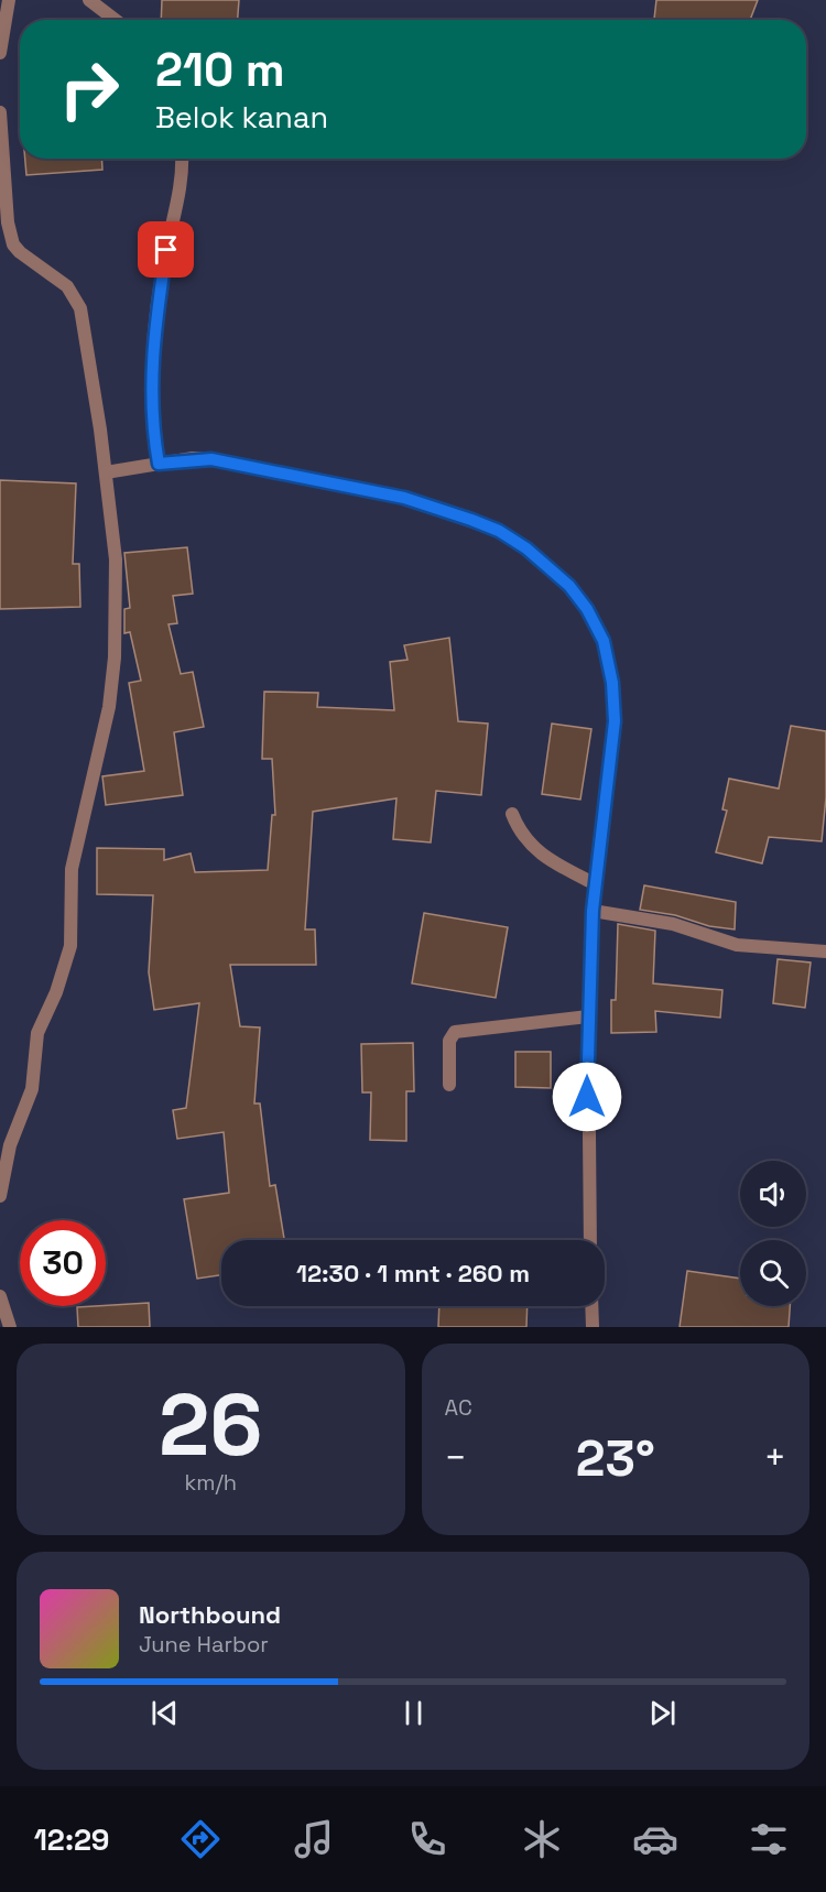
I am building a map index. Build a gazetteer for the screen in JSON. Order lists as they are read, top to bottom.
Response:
{
  "page": {
    "turn": ["210 m", "Belok kanan"],
    "limit": "30",
    "trip": "12:30 · 1 mnt · 260 m",
    "tile": [
      ["26", "km/h"],
      "AC"
    ],
    "heat": ["−", "23°", "+"],
    "song": ["Northbound", "June Harbor"],
    "tabs": "12:29"
  }
}
